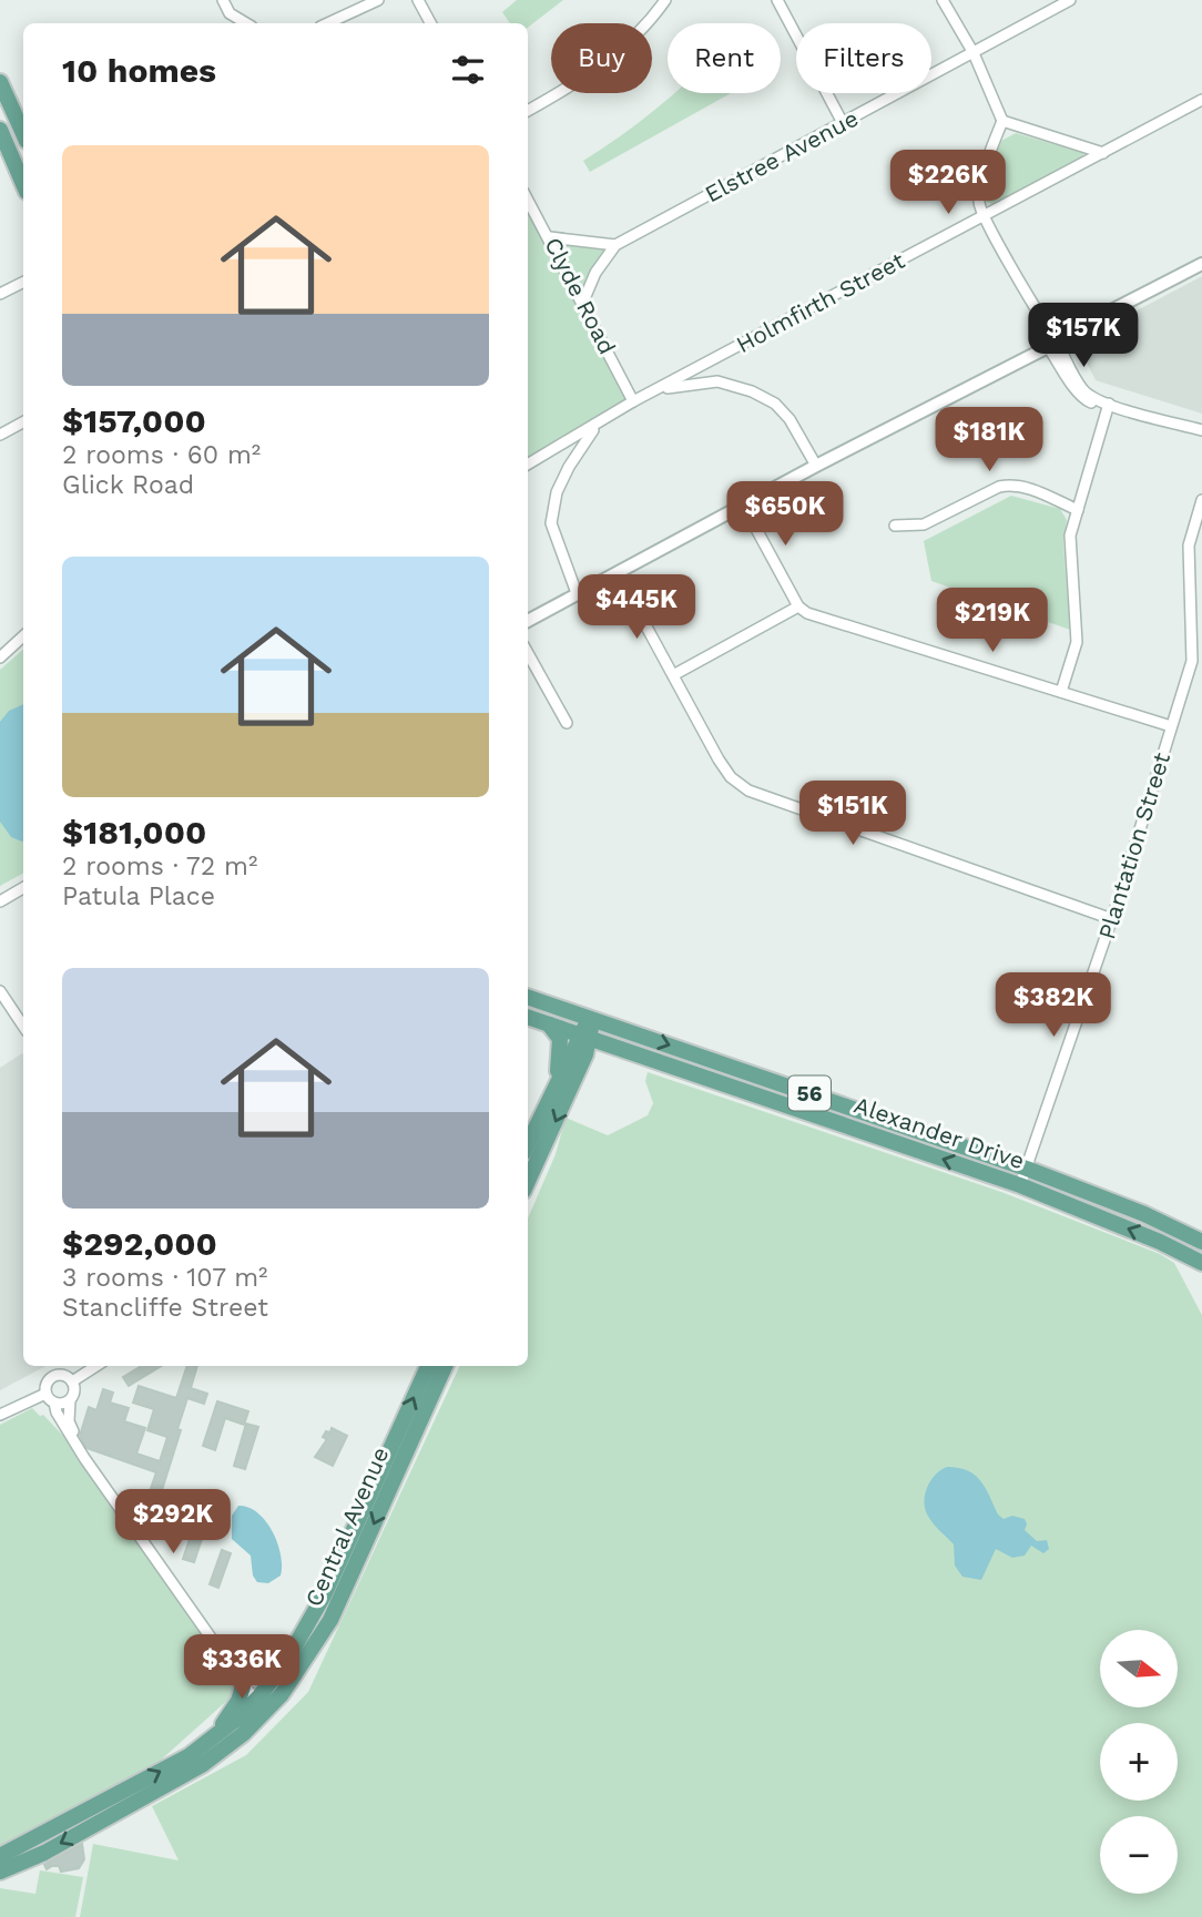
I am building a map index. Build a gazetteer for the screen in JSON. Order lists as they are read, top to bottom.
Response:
{
  "streets": {
    "main road": ["56", "Alexander Drive", "Central Avenue"],
    "street": [
      "Elstree Avenue",
      "Clyde Road",
      "Holmfirth Street",
      "Plantation Street"
    ]
  },
  "crossings": [
    ["Elstree Avenue", "Clyde Road"],
    ["Clyde Road", "Holmfirth Street"],
    ["Plantation Street", "Alexander Drive"]
  ],
  "north": "right",
  "page": {
    "chip": ["Buy", "Rent", "Filters"],
    "heading": "10 homes",
    "list": [
      {
        "name": "$157,000",
        "note": "2 rooms · 60 m² · Glick Road"
      },
      {
        "name": "$181,000",
        "note": "2 rooms · 72 m² · Patula Place"
      },
      {
        "name": "$292,000",
        "note": "3 rooms · 107 m² · Stancliffe Street"
      }
    ],
    "price": [
      "$226K",
      "$157K",
      "$181K",
      "$650K",
      "$445K",
      "$219K",
      "$151K",
      "$382K",
      "$292K",
      "$336K"
    ],
    "map_buttons": ["+", "−"]
  }
}
